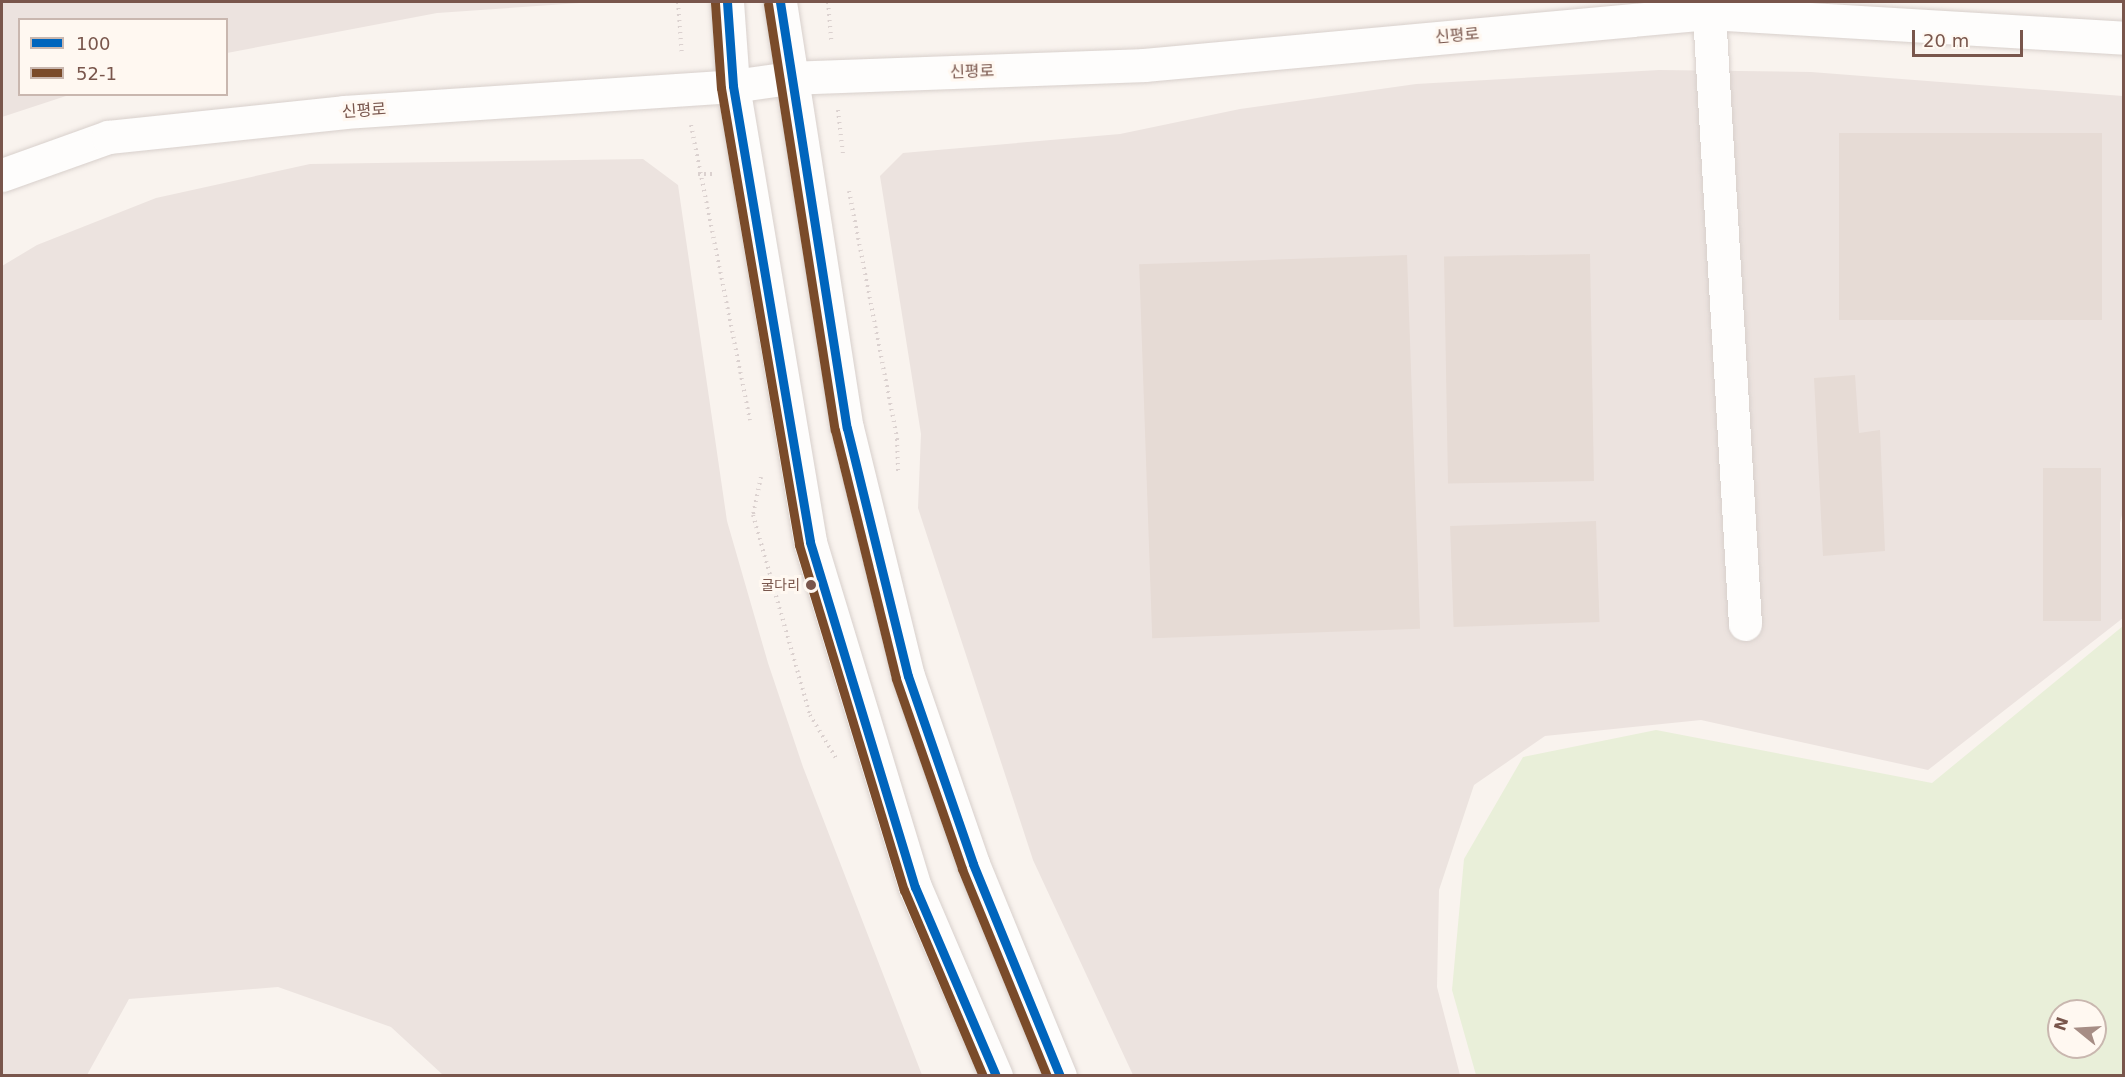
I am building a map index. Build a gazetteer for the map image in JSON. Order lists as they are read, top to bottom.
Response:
{
  "streets": {
    "street": ["신평로"]
  },
  "places": ["굴다리"],
  "lines": ["transit line 100", "transit line 52-1"],
  "legend": ["100", "52-1"],
  "scale_bar": "20 m",
  "north": "left"
}
